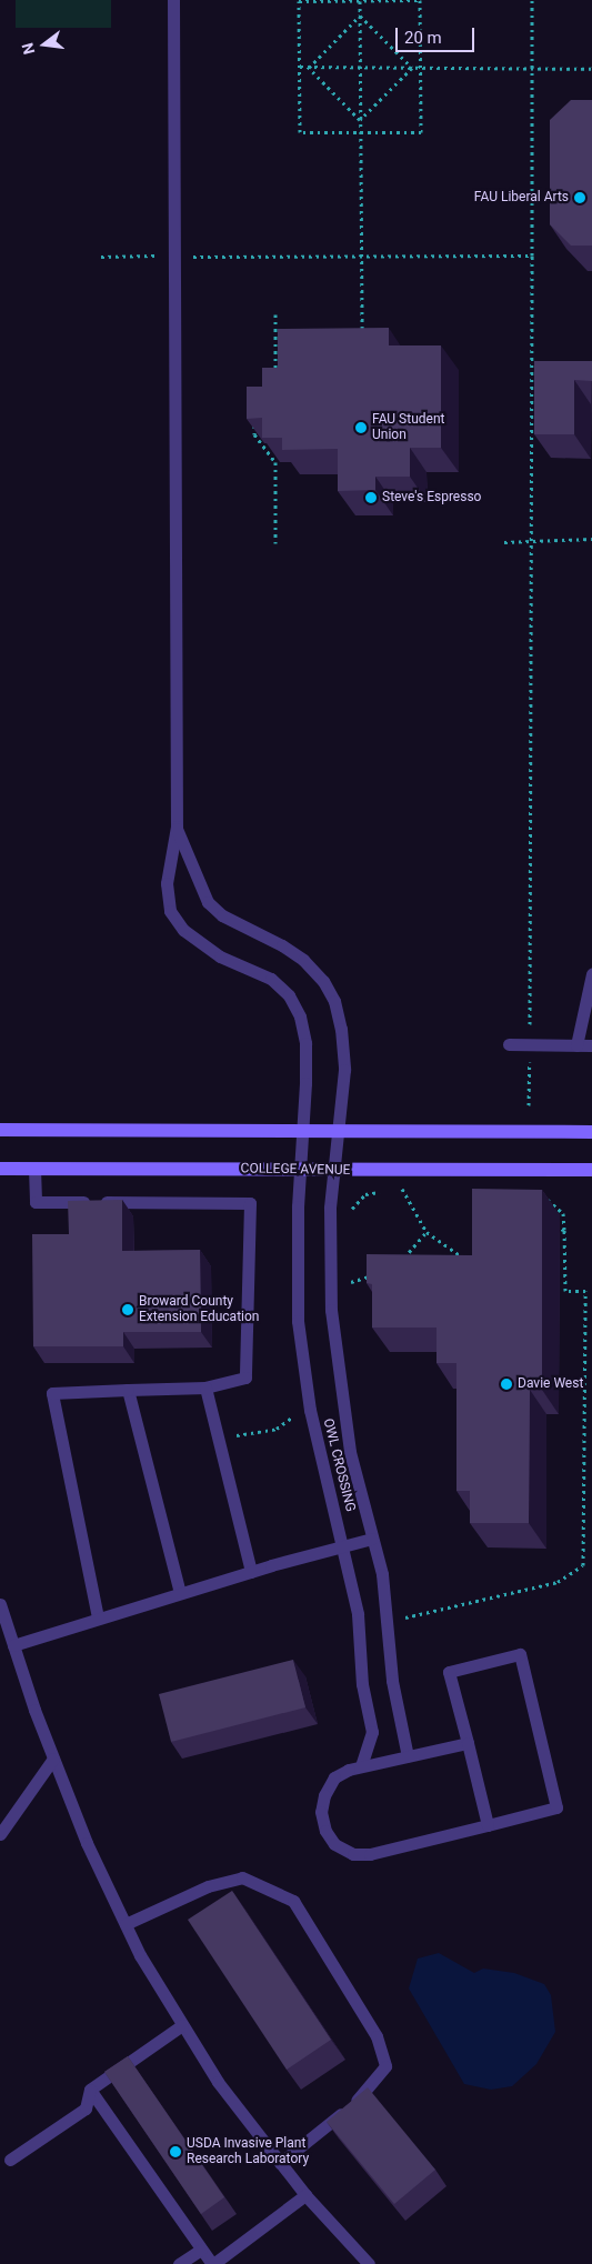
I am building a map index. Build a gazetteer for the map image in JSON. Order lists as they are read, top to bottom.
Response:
{
  "streets": {
    "street": ["COLLEGE AVENUE"],
    "lane": ["OWL CROSSING"]
  },
  "crossings": [
    ["COLLEGE AVENUE", "OWL CROSSING"]
  ],
  "places": [
    "FAU Liberal Arts",
    "FAU Student Union",
    "Steve's Espresso",
    "Broward County Extension Education",
    "Davie West",
    "USDA Invasive Plant Research Laboratory"
  ],
  "scale_bar": "20 m",
  "north": "left"
}
